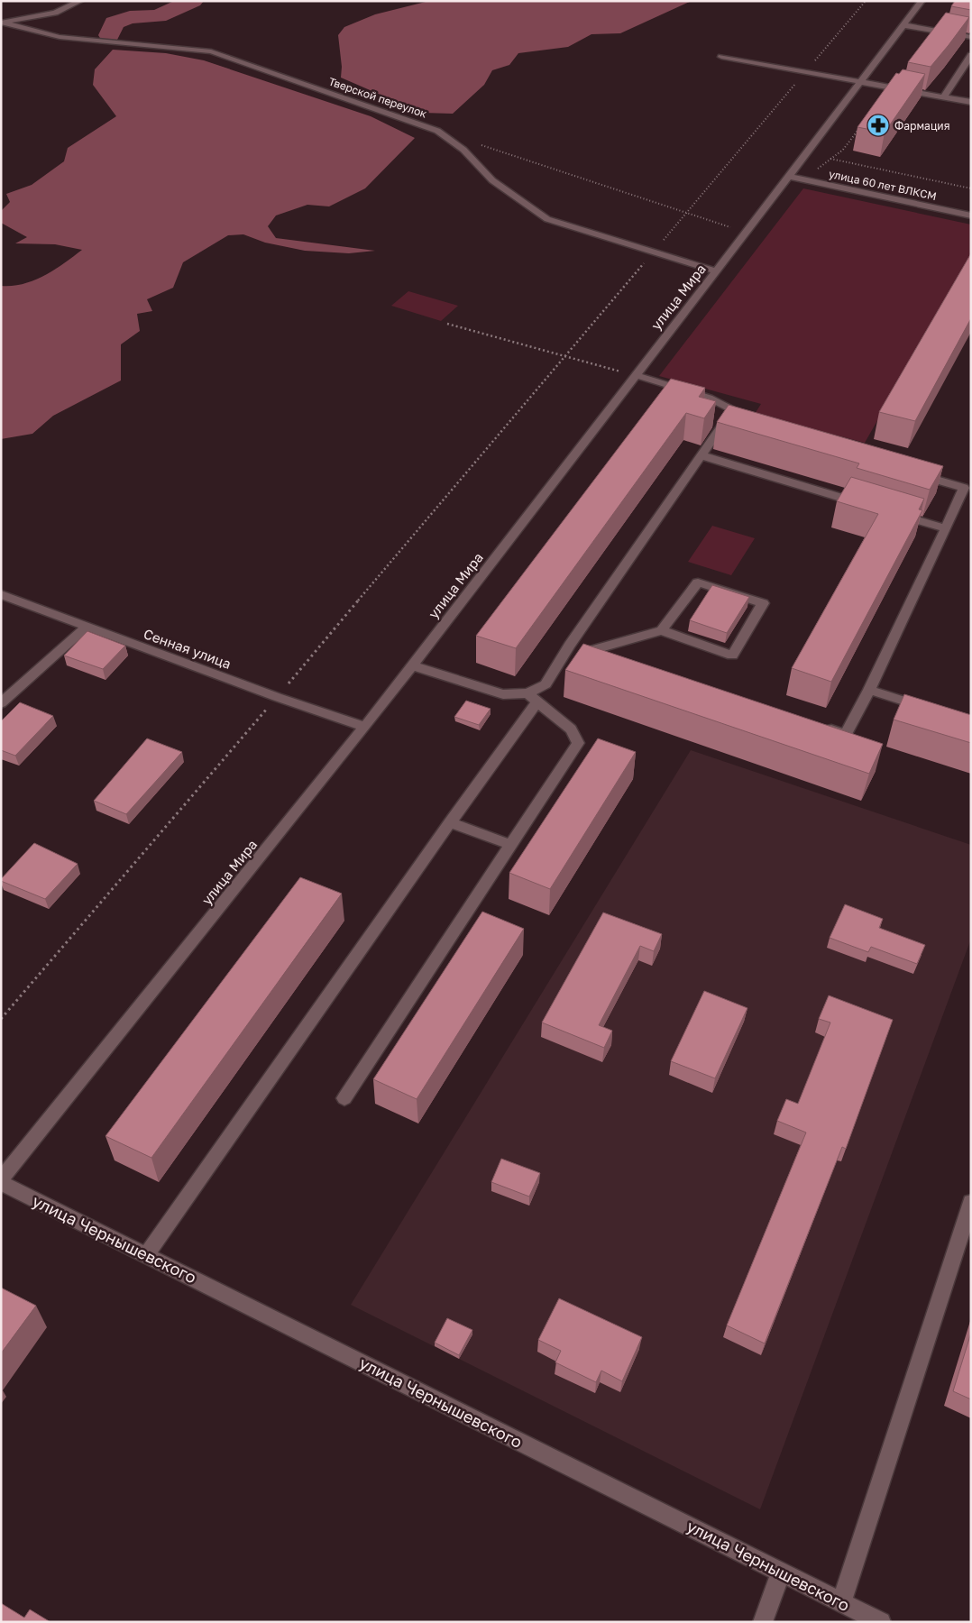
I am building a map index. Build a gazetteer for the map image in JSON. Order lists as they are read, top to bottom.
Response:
{
  "streets": {
    "street": [
      "Тверской переулок",
      "улица 60 лет ВЛКСМ",
      "улица Мира",
      "Сенная улица",
      "улица Чернышевского"
    ]
  },
  "crossings": [
    ["Тверской переулок", "улица Мира"],
    ["улица 60 лет ВЛКСМ", "улица Мира"],
    ["улица Мира", "Сенная улица"]
  ],
  "places": {
    "pharmacy": ["Фармация"]
  }
}
